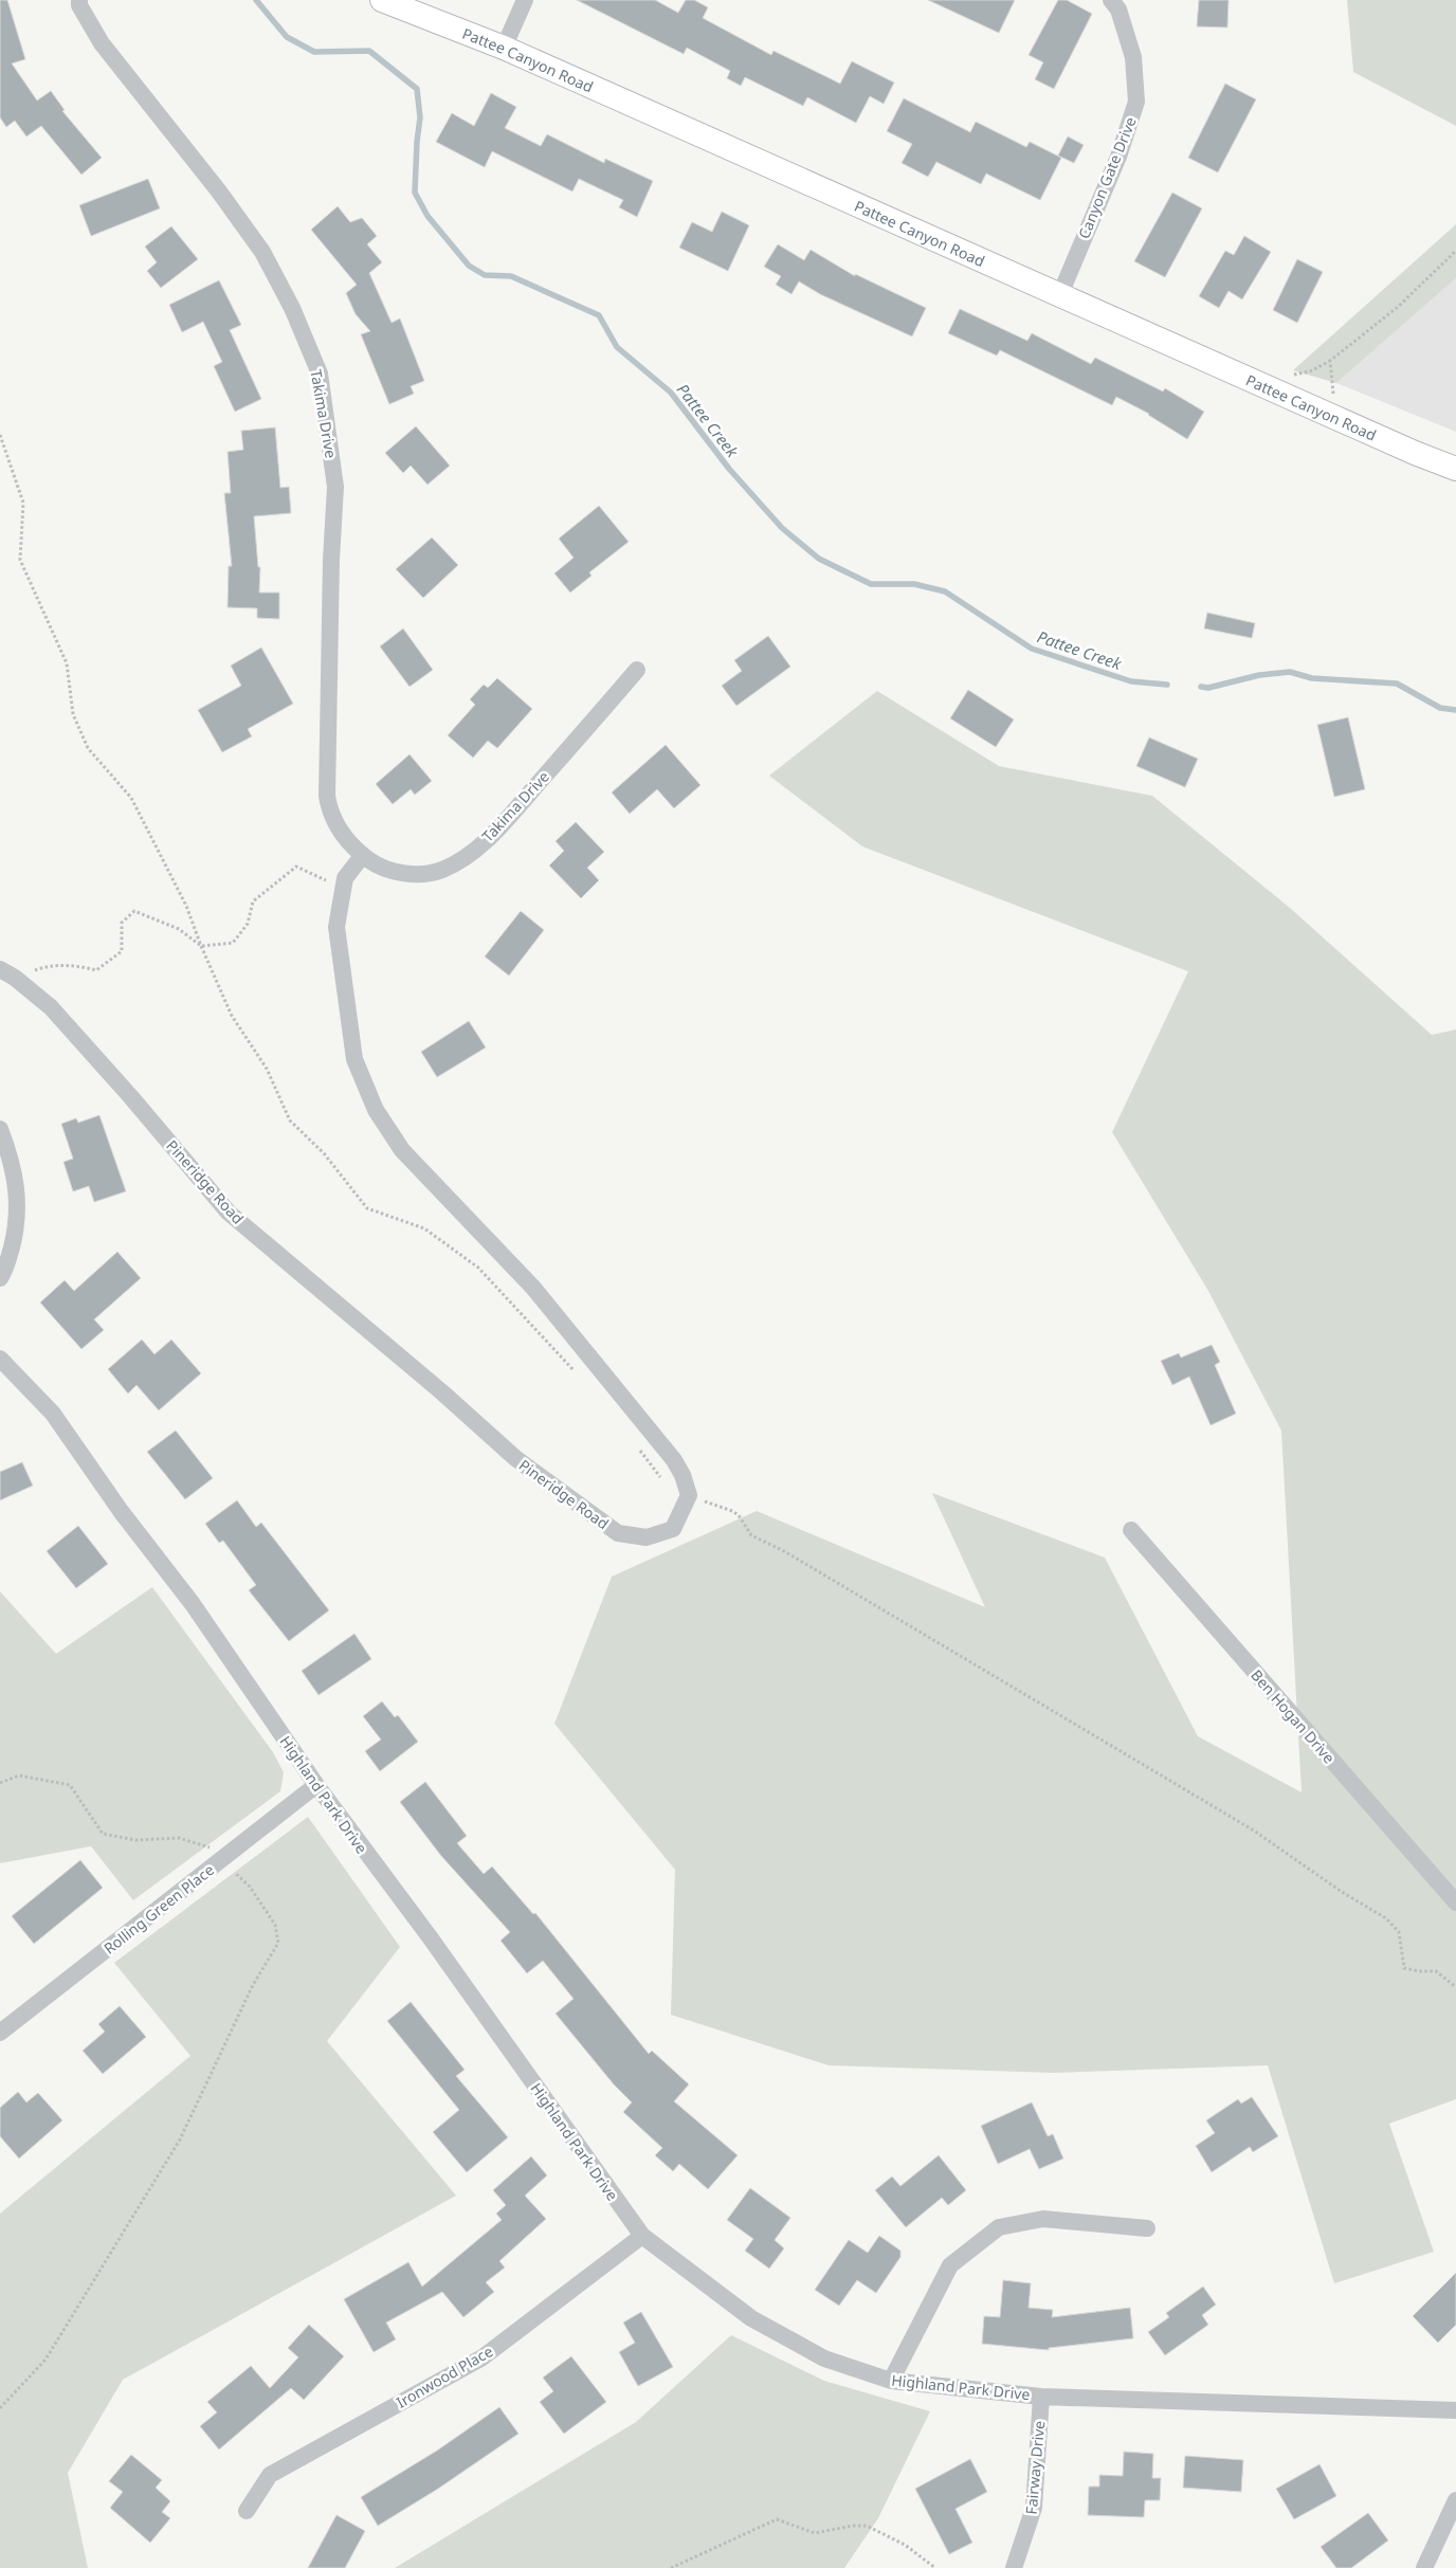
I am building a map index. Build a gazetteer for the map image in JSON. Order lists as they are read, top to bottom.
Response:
{
  "streets": {
    "street": [
      "Pattee Canyon Road",
      "Canyon Gate Drive",
      "Takima Drive",
      "Pineridge Road",
      "Ben Hogan Drive",
      "Highland Park Drive",
      "Rolling Green Place",
      "Ironwood Place",
      "Fairway Drive"
    ]
  },
  "crossings": [
    ["Pattee Canyon Road", "Canyon Gate Drive"],
    ["Highland Park Drive", "Rolling Green Place"],
    ["Highland Park Drive", "Ironwood Place"],
    ["Highland Park Drive", "Fairway Drive"]
  ],
  "water": ["Pattee Creek"]
}
